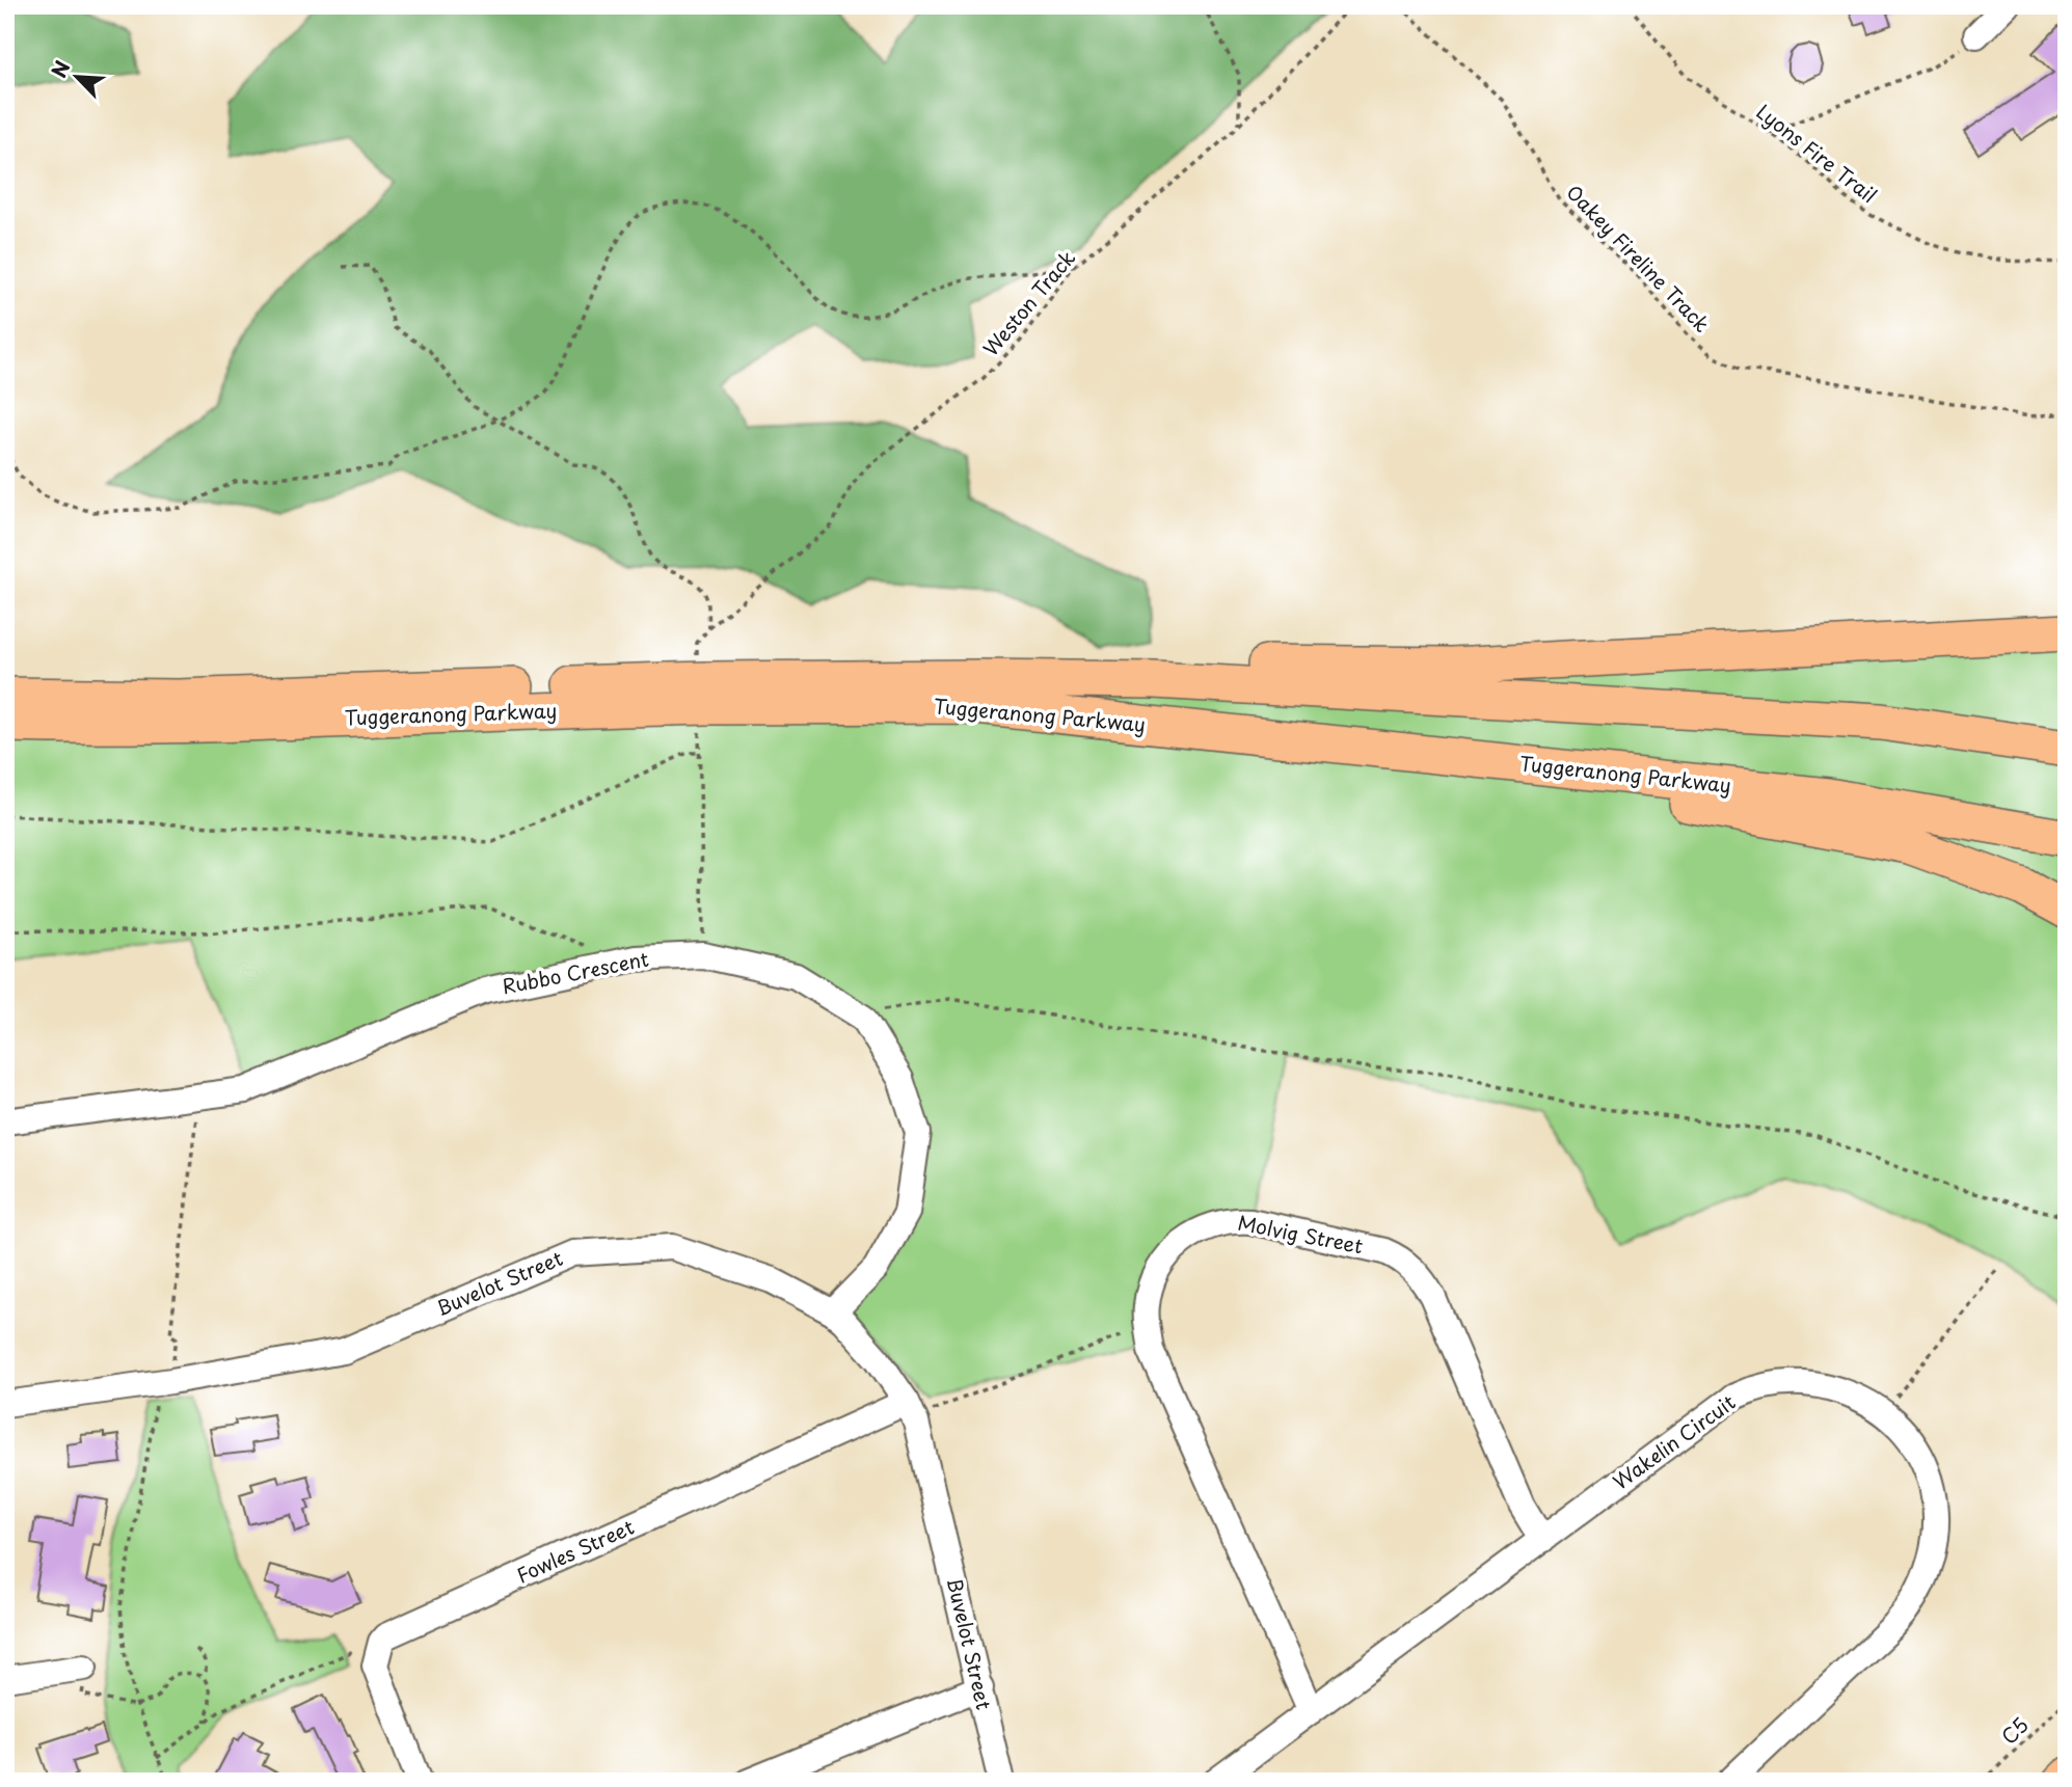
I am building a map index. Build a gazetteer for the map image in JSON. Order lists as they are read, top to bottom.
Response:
{
  "streets": {
    "highway": ["Tuggeranong Parkway"],
    "street": [
      "Rubbo Crescent",
      "Molvig Street",
      "Buvelot Street",
      "Wakelin Circuit",
      "Fowles Street"
    ],
    "path": [
      "Lyons Fire Trail",
      "Oakey Fireline Track",
      "Weston Track",
      "C5"
    ]
  },
  "crossings": [
    ["Weston Track", "Tuggeranong Parkway"],
    ["Rubbo Crescent", "Buvelot Street"],
    ["Molvig Street", "Wakelin Circuit"],
    ["Buvelot Street", "Fowles Street"]
  ],
  "north": "top left"
}
